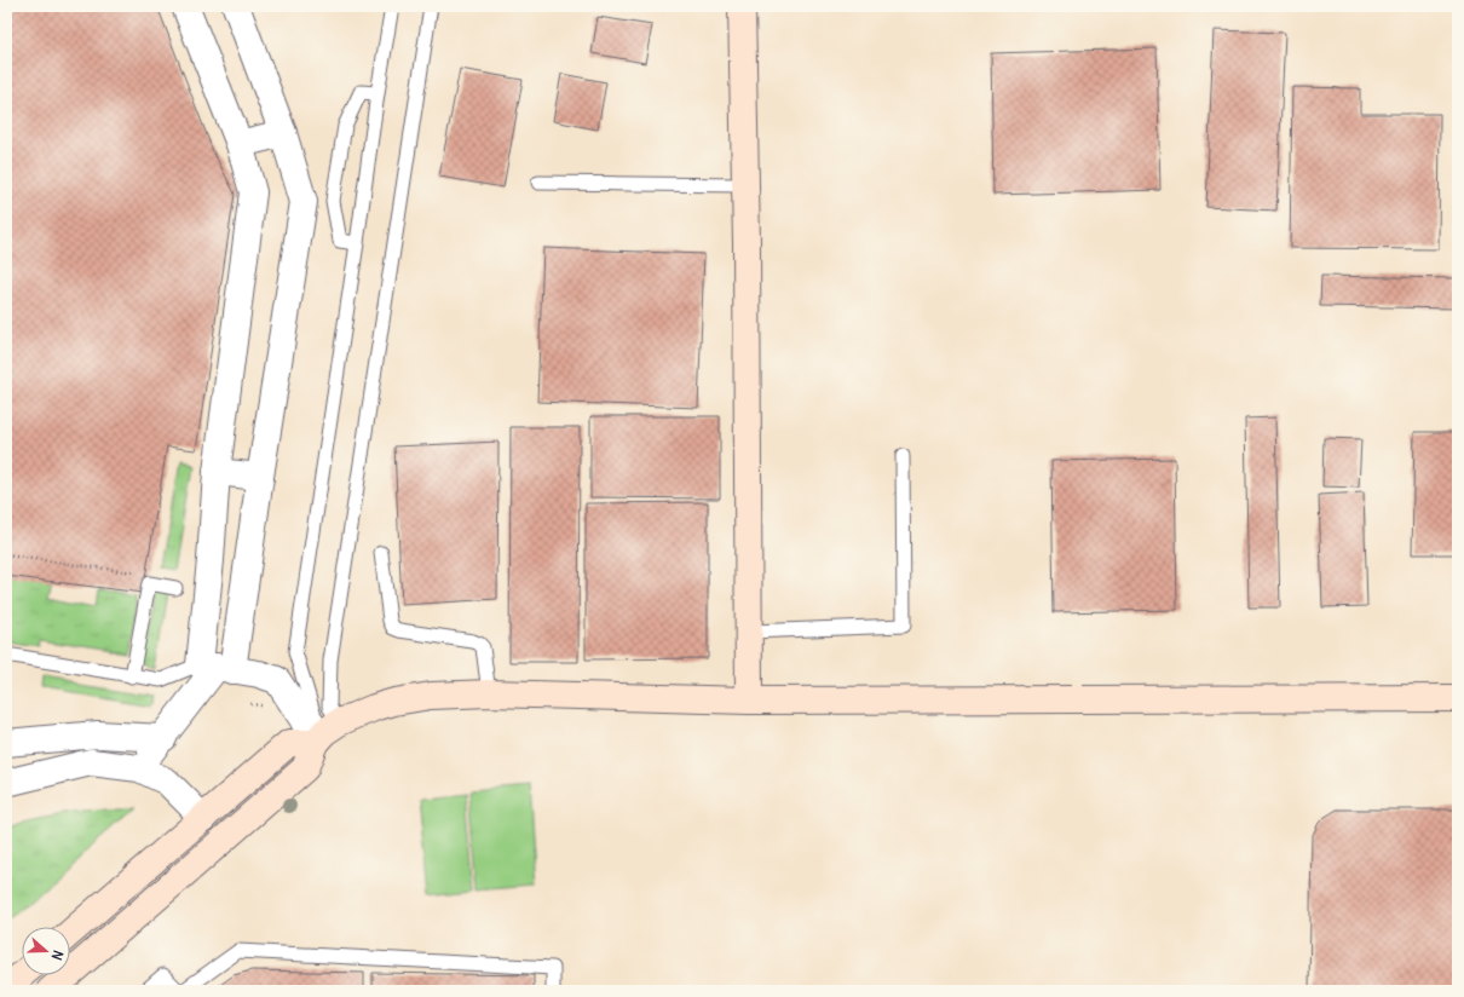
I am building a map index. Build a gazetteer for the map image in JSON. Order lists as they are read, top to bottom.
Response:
{
  "north": "right"
}
